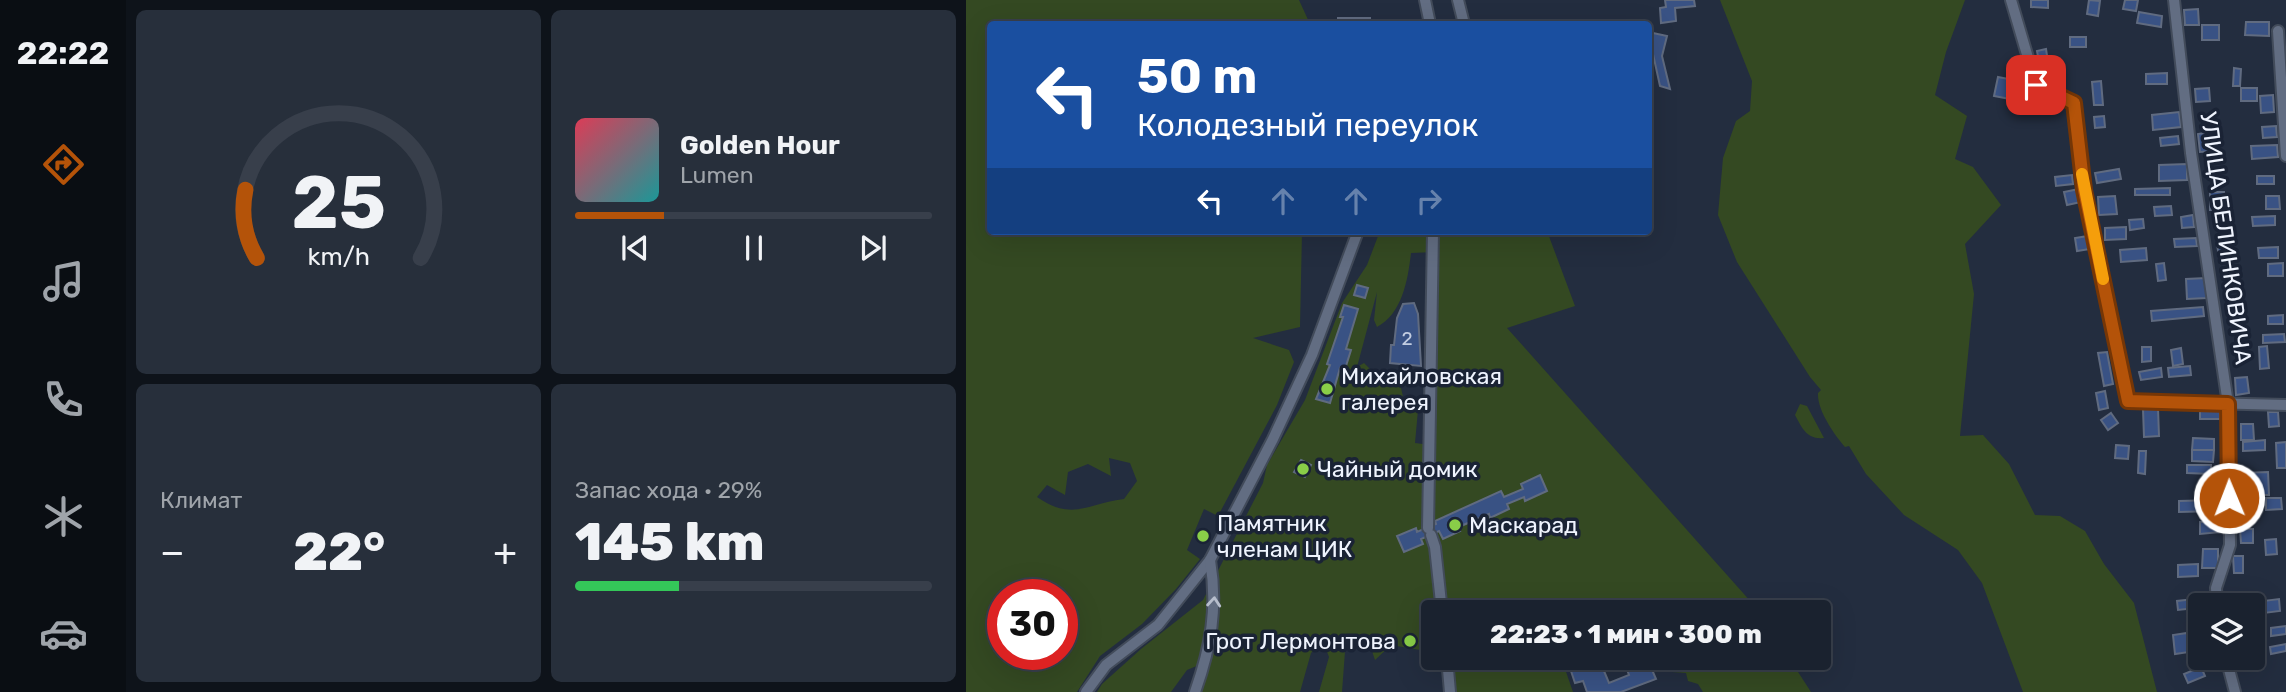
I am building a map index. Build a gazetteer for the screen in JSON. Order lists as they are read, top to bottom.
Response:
{
  "streets": {
    "street": ["УЛИЦА БЕЛИНКОВИЧА"]
  },
  "places": [
    "Михайловская галерея",
    "Чайный домик",
    "Маскарад",
    "Памятник членам ЦИК",
    "Грот Лермонтова"
  ],
  "house_numbers": ["2"],
  "page": {
    "tabs": "22:22",
    "turn": ["50 m", "Колодезный переулок"],
    "song": ["Golden Hour", "Lumen"],
    "tile": [
      "Климат",
      ["Запас хода · 29%", "145 km"]
    ],
    "heat": ["−", "22°", "+"],
    "limit": "30",
    "trip": "22:23 · 1 мин · 300 m",
    "gauge": ["25", "km/h"]
  }
}
